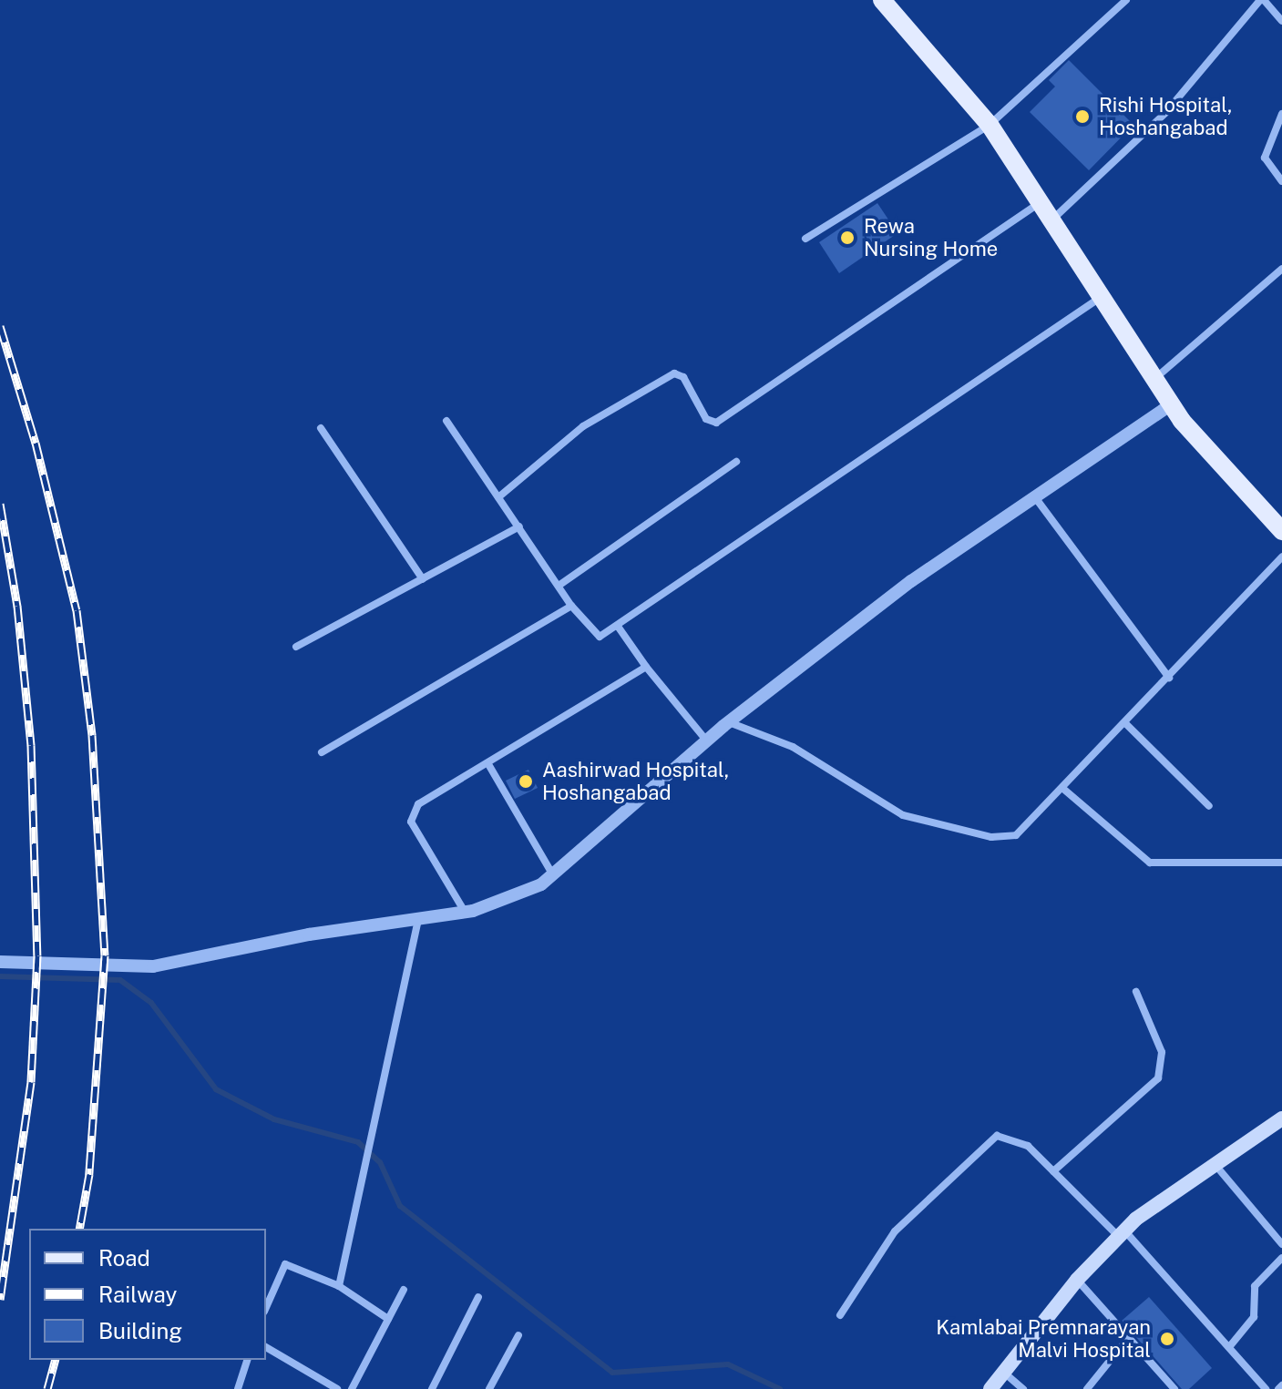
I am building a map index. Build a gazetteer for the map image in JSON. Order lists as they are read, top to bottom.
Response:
{
  "places": [
    "Rishi Hospital, Hoshangabad",
    "Rewa Nursing Home",
    "Aashirwad Hospital, Hoshangabad",
    "Kamlabai Premnarayan Malvi Hospital"
  ],
  "legend": ["Road", "Railway", "Building"]
}
